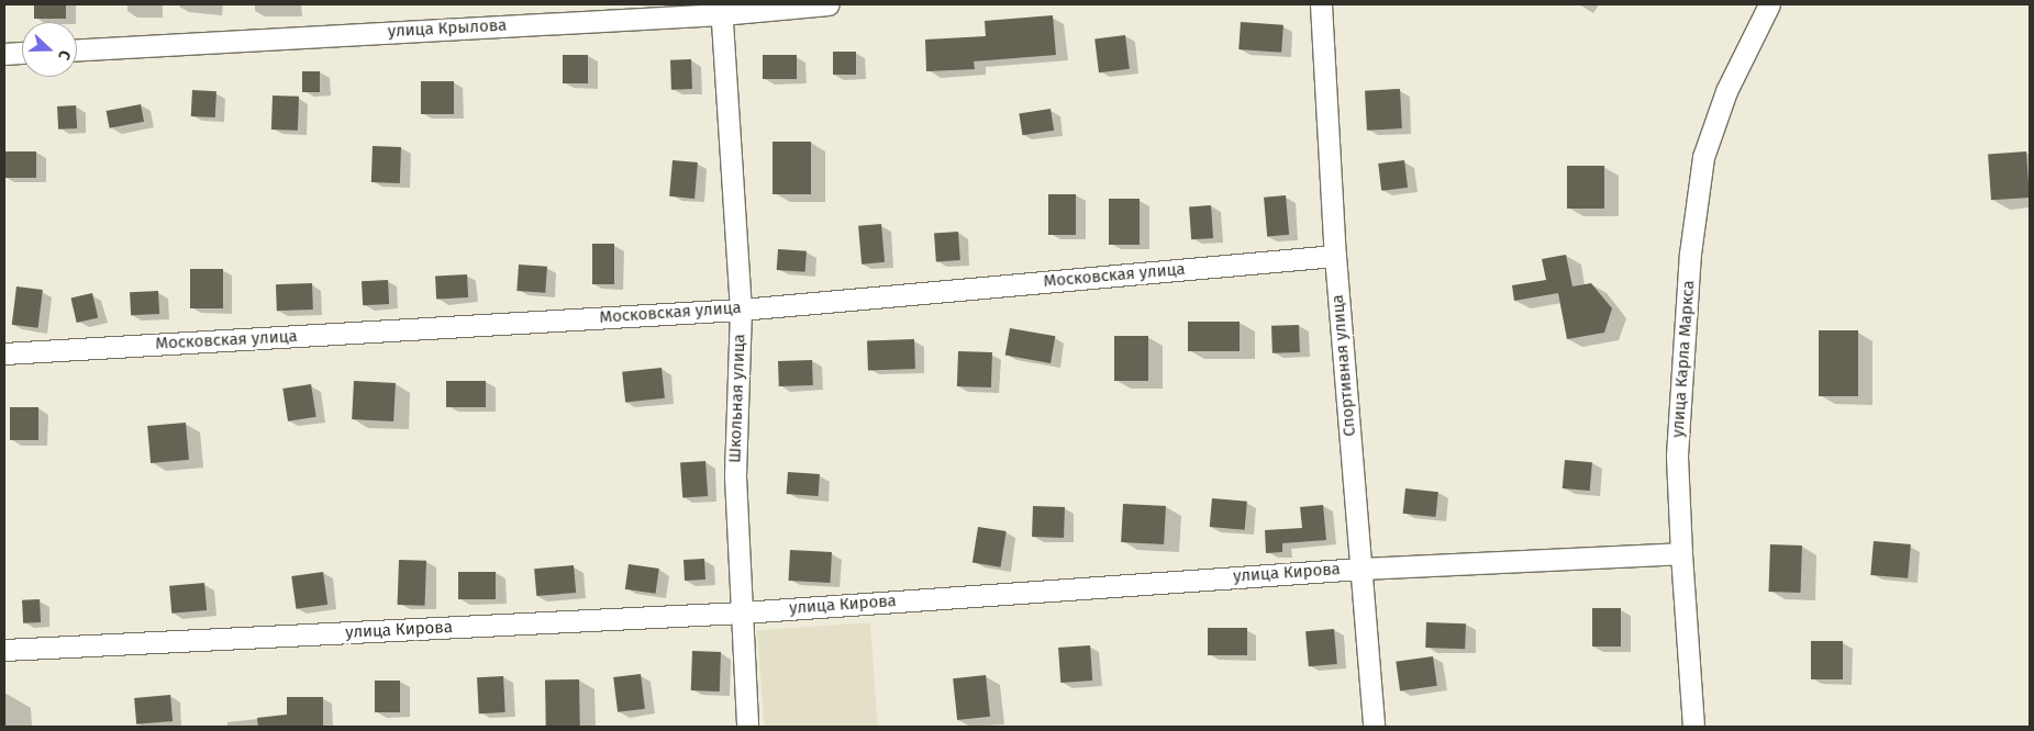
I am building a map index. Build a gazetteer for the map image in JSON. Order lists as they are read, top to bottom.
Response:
{
  "streets": {
    "street": [
      "улица Крылова",
      "Московская улица",
      "улица Карла Маркса",
      "Спортивная улица",
      "Школьная улица",
      "улица Кирова"
    ]
  },
  "crossings": [
    ["улица Крылова", "Школьная улица"],
    ["Московская улица", "Спортивная улица"],
    ["Московская улица", "Школьная улица"],
    ["улица Карла Маркса", "улица Кирова"],
    ["Спортивная улица", "улица Кирова"],
    ["Школьная улица", "улица Кирова"]
  ],
  "north": "right"
}
